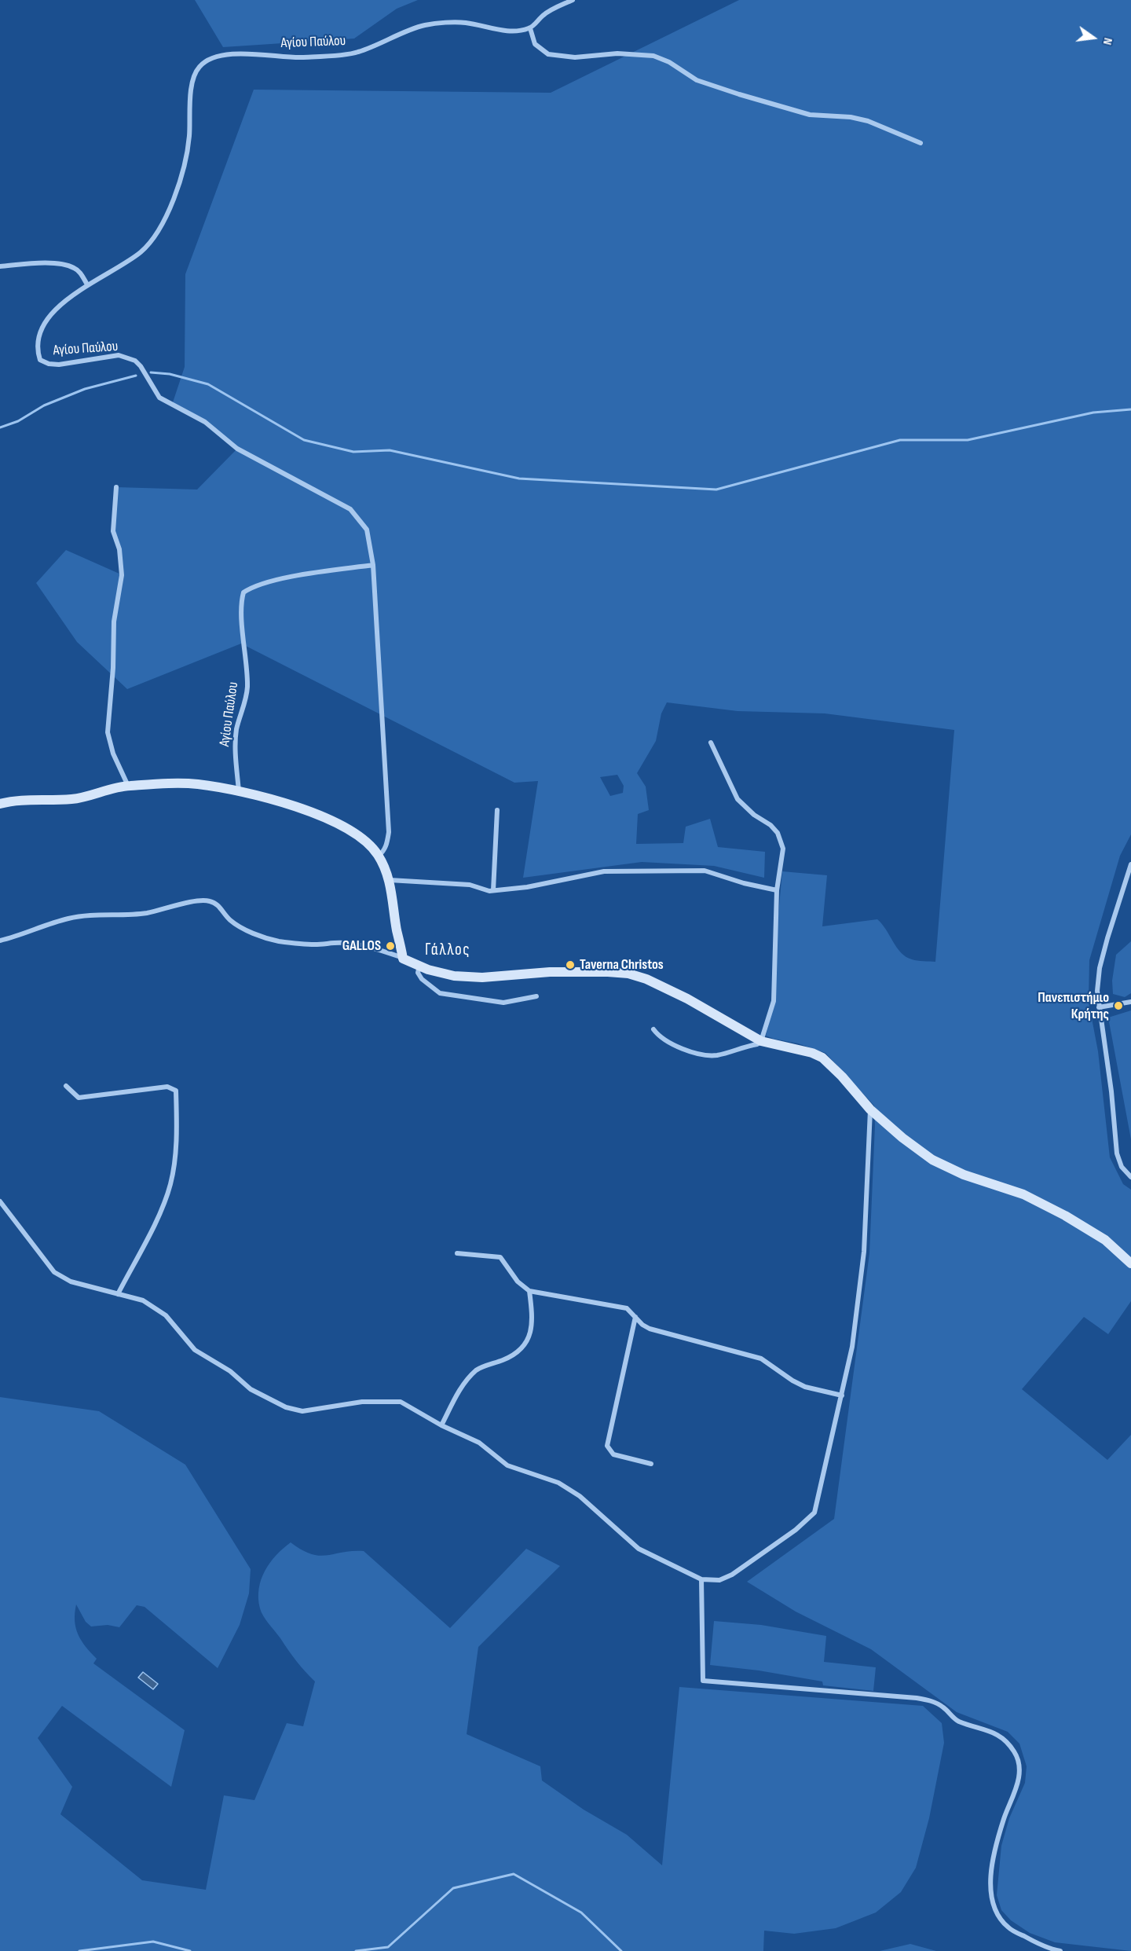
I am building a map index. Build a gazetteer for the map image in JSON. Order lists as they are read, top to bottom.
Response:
{
  "streets": {
    "street": ["Αγίου Παύλου"]
  },
  "districts": ["Γάλλος"],
  "places": ["GALLOS", "Taverna Christos", "Πανεπιστήμιο Κρήτης"],
  "north": "right"
}
